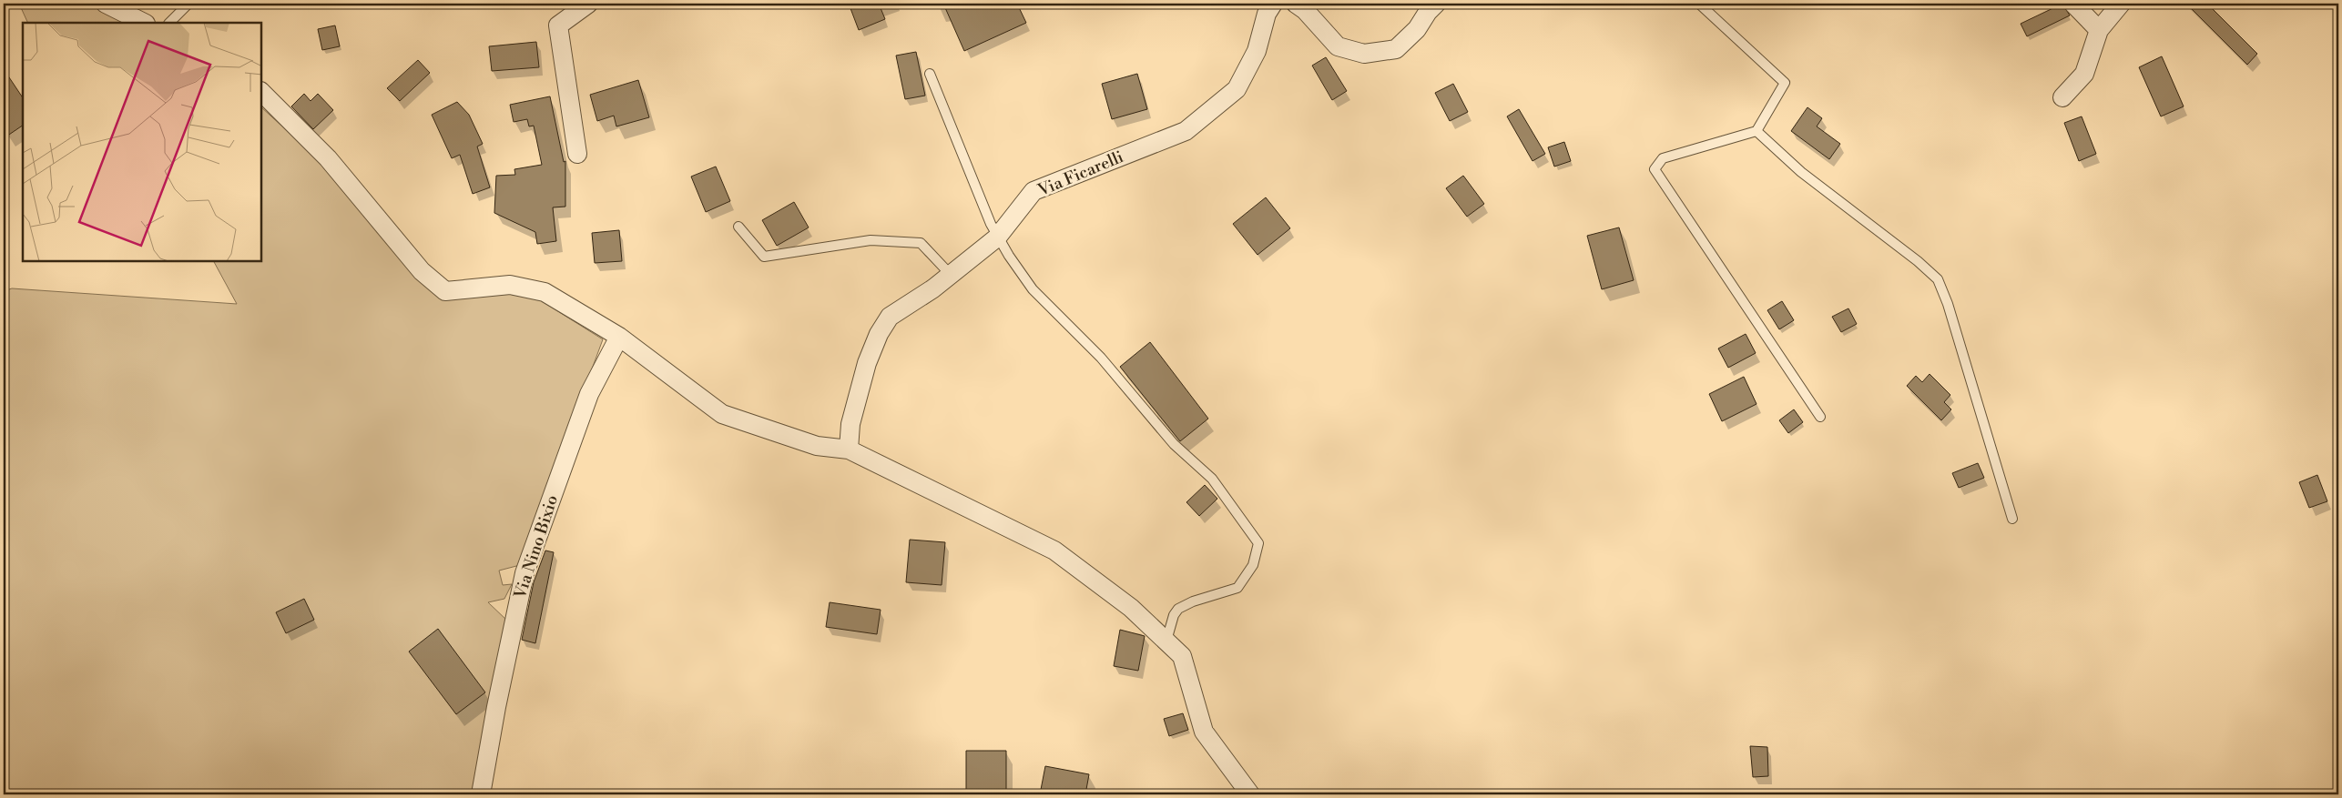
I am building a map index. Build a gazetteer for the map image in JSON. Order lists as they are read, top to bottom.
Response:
{
  "streets": {
    "street": ["Via Ficarelli", "Via Nino Bixio"]
  }
}
